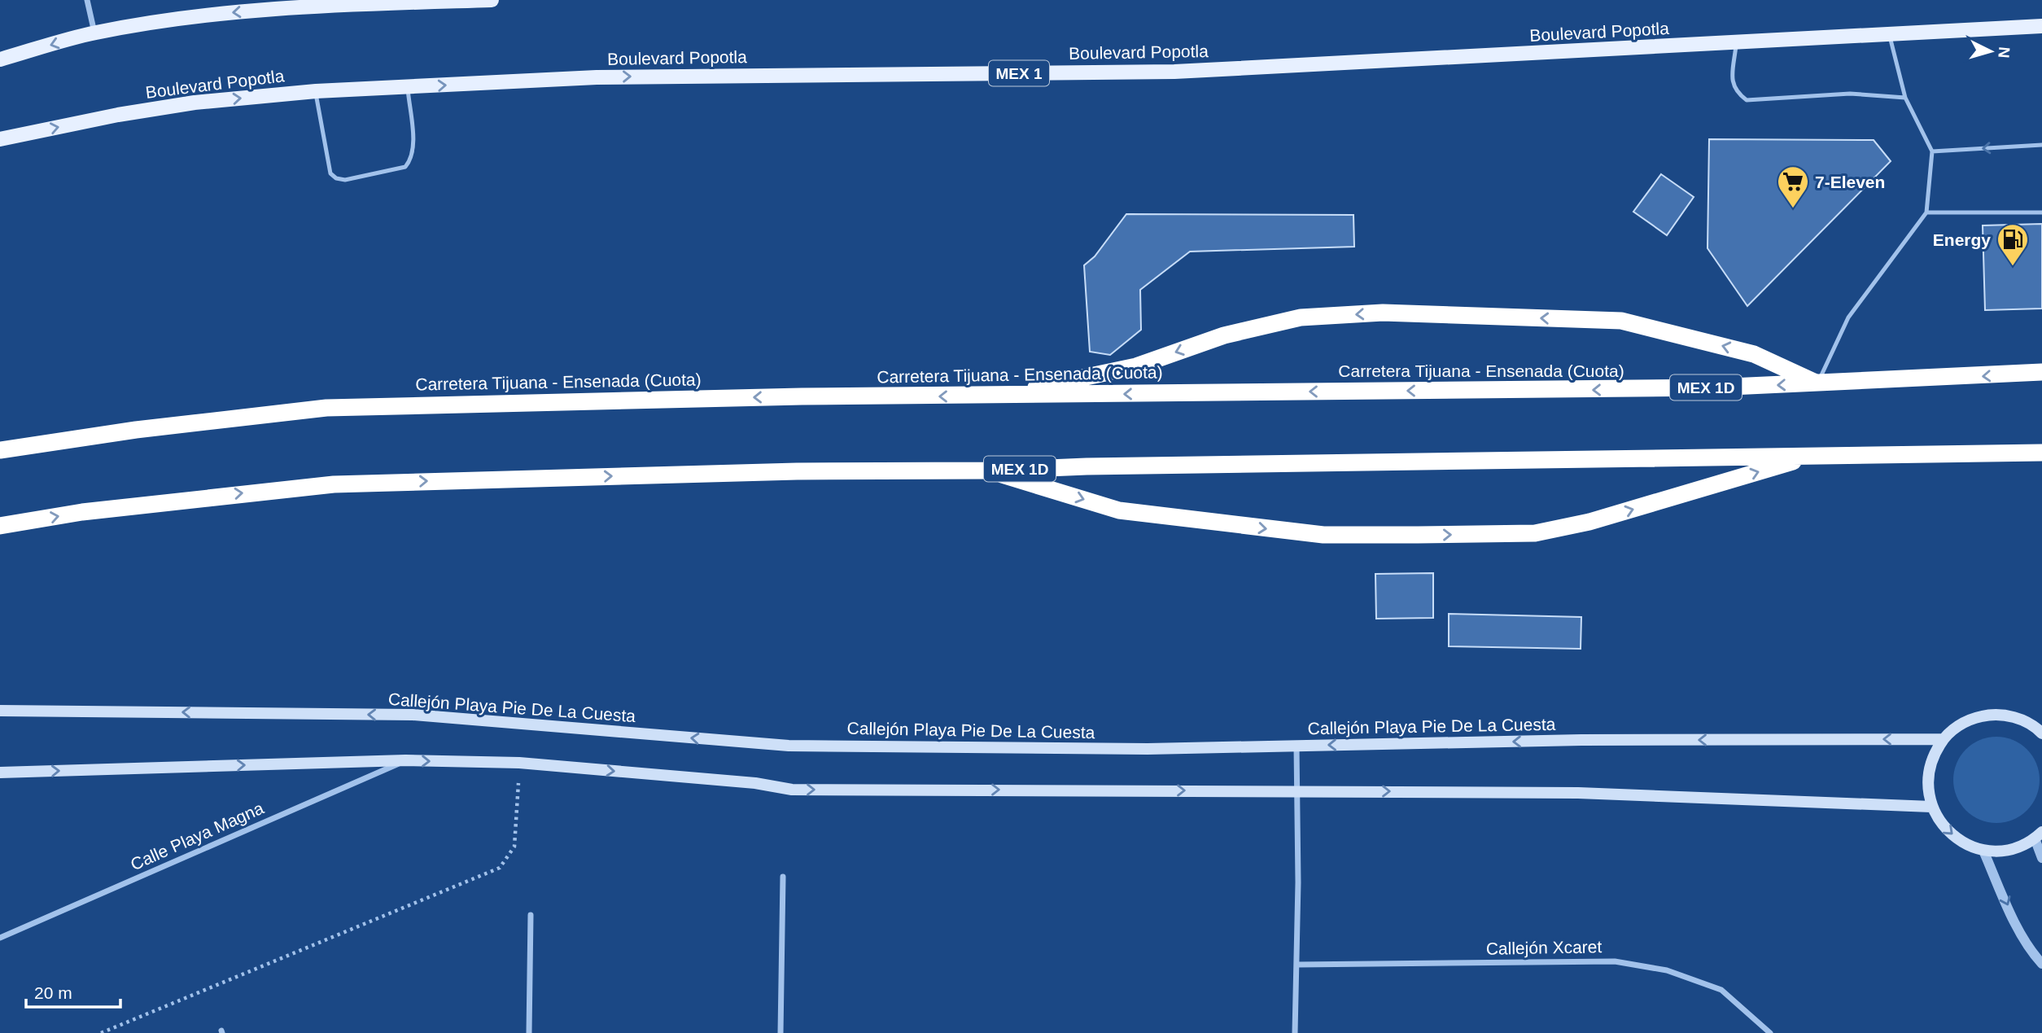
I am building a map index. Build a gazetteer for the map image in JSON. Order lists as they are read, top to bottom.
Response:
{
  "streets": {
    "highway": ["Carretera Tijuana - Ensenada (Cuota)", "MEX 1D"],
    "main road": ["Boulevard Popotla", "MEX 1", "Callejón Playa Pie De La Cuesta"],
    "street": ["Calle Playa Magna", "Callejón Xcaret"]
  },
  "one_way": ["Boulevard Popotla"],
  "places": {
    "supermarket": ["7-Eleven"],
    "fuel station": ["Energy"]
  },
  "scale_bar": "20 m",
  "north": "right"
}
